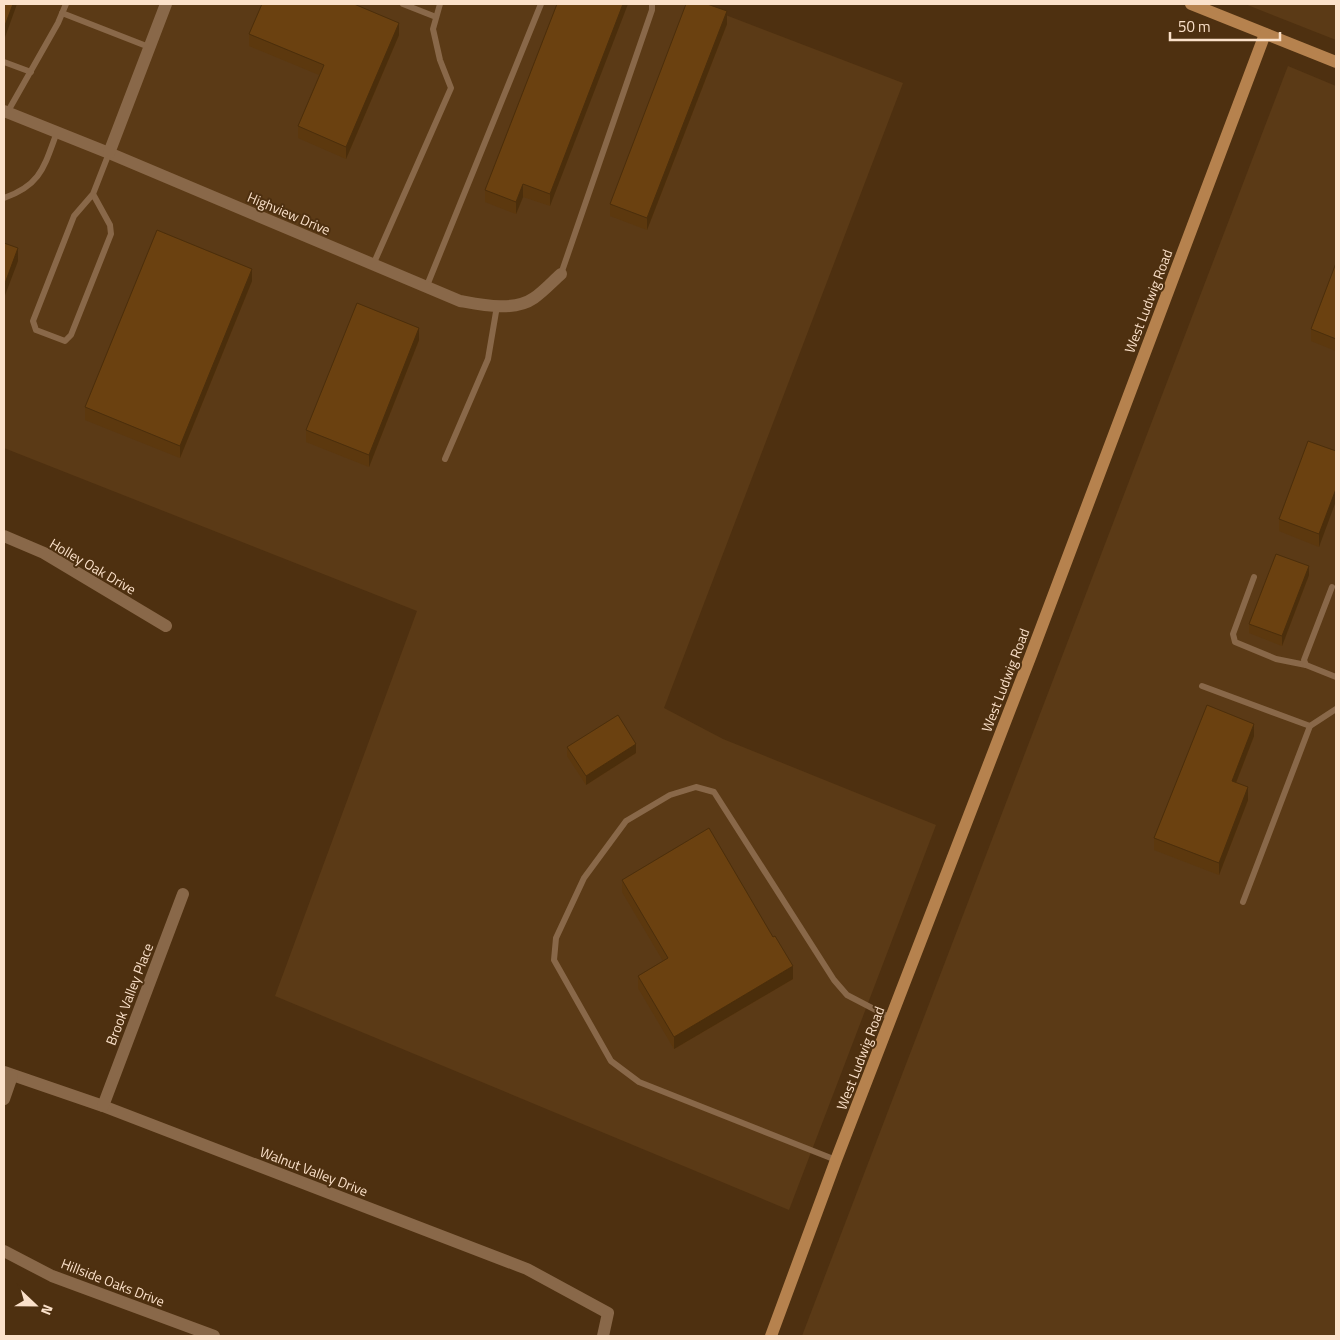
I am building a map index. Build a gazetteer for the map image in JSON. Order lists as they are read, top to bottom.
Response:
{
  "streets": {
    "main road": ["West Ludwig Road"],
    "street": [
      "Highview Drive",
      "Holley Oak Drive",
      "Brook Valley Place",
      "Walnut Valley Drive",
      "Hillside Oaks Drive"
    ]
  },
  "crossings": [
    ["Brook Valley Place", "Walnut Valley Drive"]
  ],
  "scale_bar": "50 m",
  "north": "right"
}
